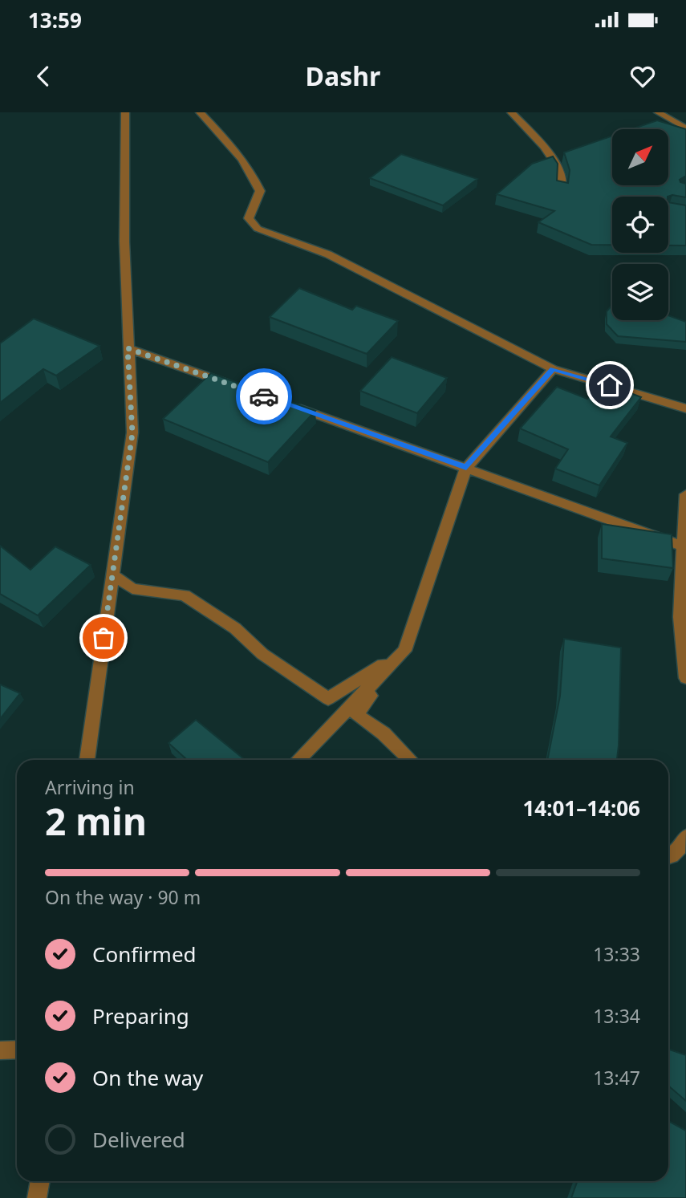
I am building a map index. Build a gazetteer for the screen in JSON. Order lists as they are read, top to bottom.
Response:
{
  "north": "top right",
  "page": {
    "status": "13:59",
    "header": "Dashr",
    "heading": ["2 min", "Arriving in", "14:01–14:06"],
    "bar": "On the way · 90 m",
    "list": [
      ["Confirmed", "13:33"],
      ["Preparing", "13:34"],
      ["On the way", "13:47"],
      "Delivered"
    ]
  }
}
